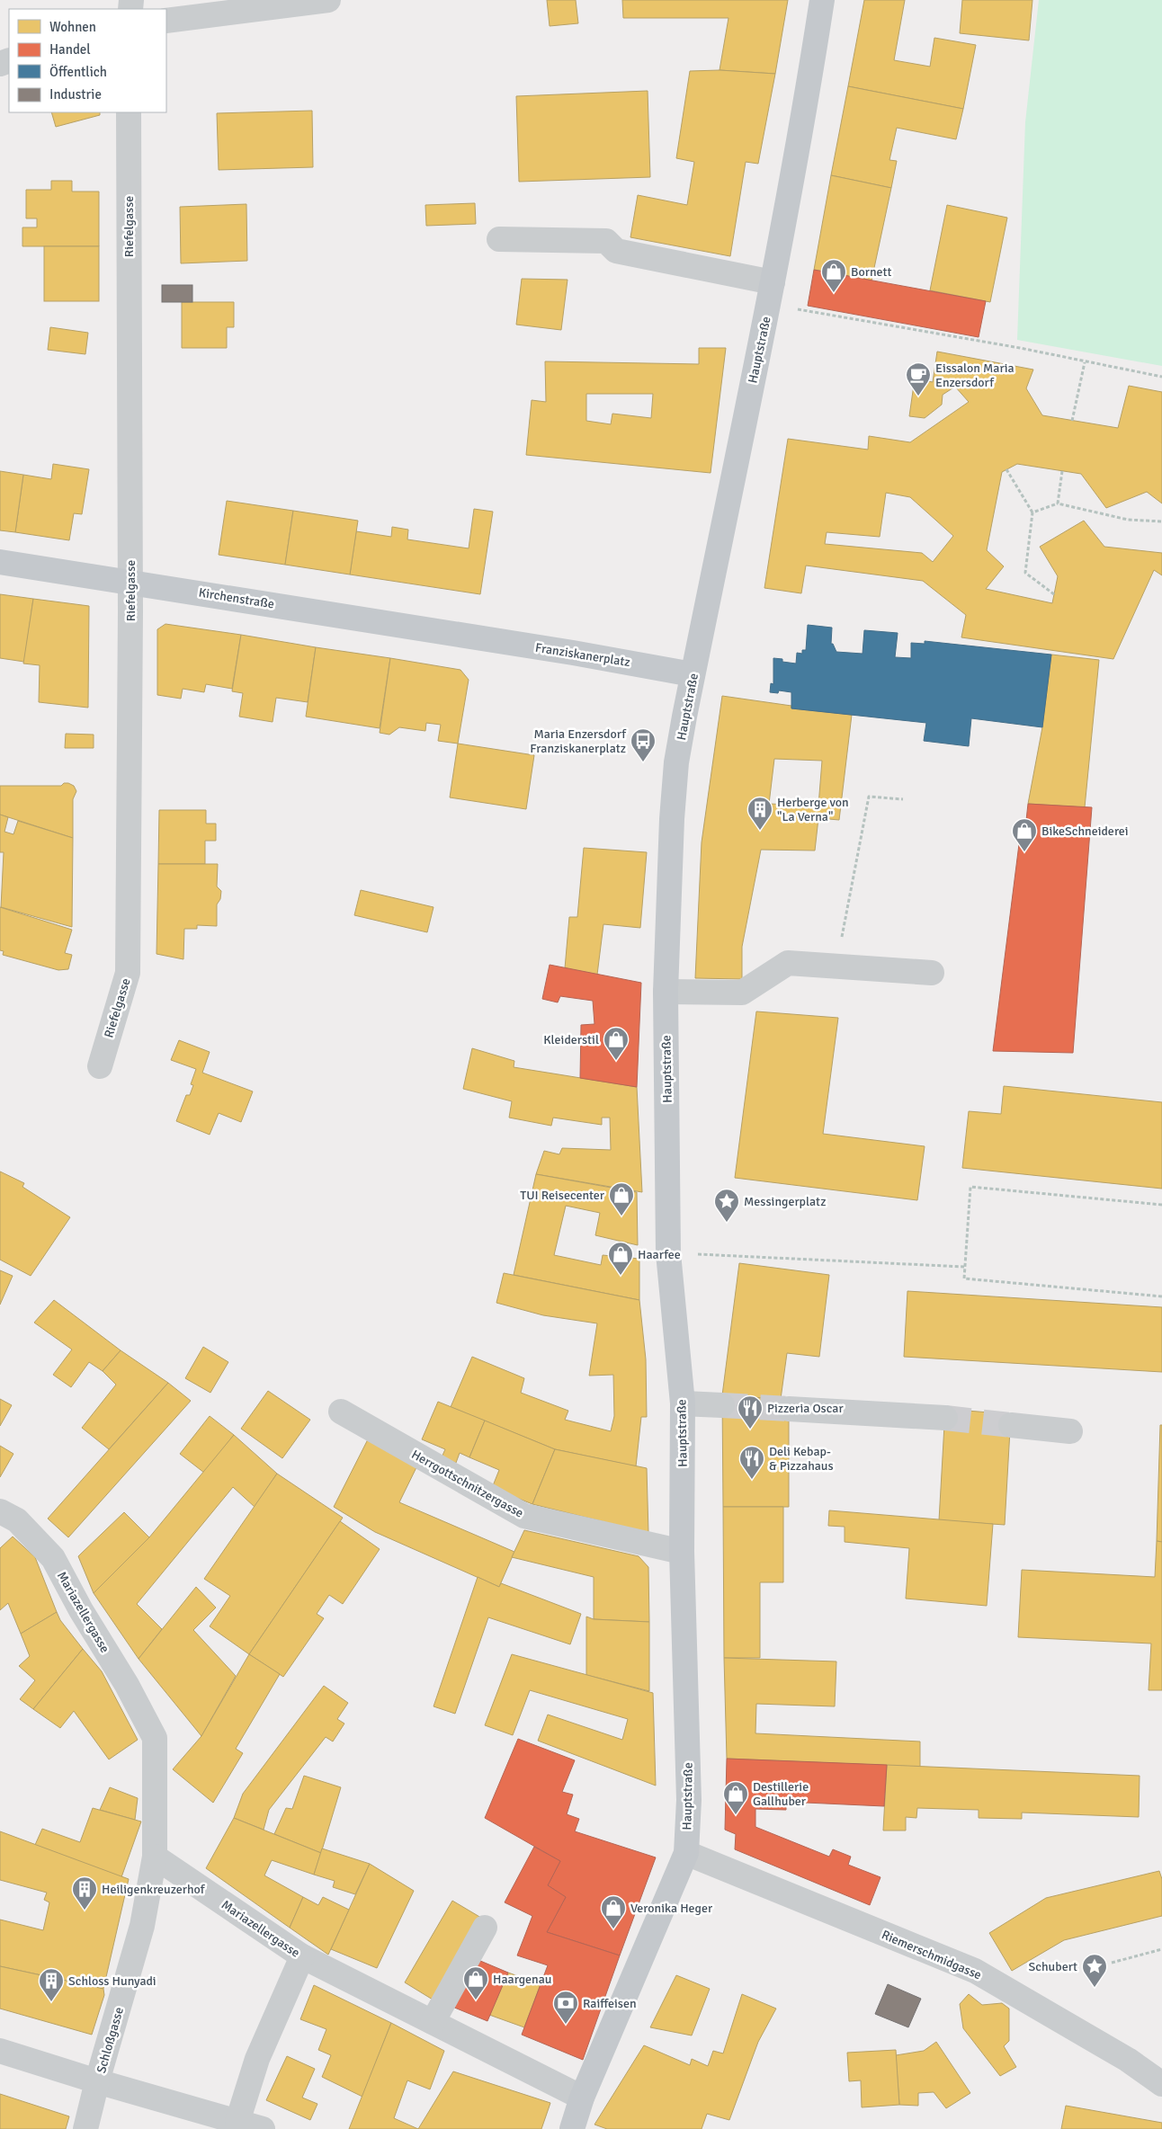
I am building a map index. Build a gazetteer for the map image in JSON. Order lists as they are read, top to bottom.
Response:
{
  "streets": {
    "main road": ["Hauptstraße", "Kirchenstraße", "Franziskanerplatz"],
    "street": [
      "Riefelgasse",
      "Herrgottschnitzergasse",
      "Mariazellergasse",
      "Riemerschmidgasse",
      "Schloßgasse"
    ]
  },
  "crossings": [
    ["Riefelgasse", "Kirchenstraße"],
    ["Hauptstraße", "Franziskanerplatz"],
    ["Hauptstraße", "Herrgottschnitzergasse"],
    ["Hauptstraße", "Mariazellergasse"],
    ["Hauptstraße", "Riemerschmidgasse"],
    ["Kirchenstraße", "Franziskanerplatz"],
    ["Mariazellergasse", "Schloßgasse"]
  ],
  "places": {
    "shop": [
      "Bornett",
      "BikeSchneiderei",
      "Kleiderstil",
      "TUI Reisecenter",
      "Haarfee",
      "Destillerie Gallhuber",
      "Veronika Heger",
      "Haargenau"
    ],
    "cafe": ["Eissalon Maria Enzersdorf"],
    "bus stop": ["Maria Enzersdorf Franziskanerplatz"],
    "building": ["Herberge von \"La Verna\"", "Heiligenkreuzerhof", "Schloss Hunyadi"],
    "place": ["Messingerplatz", "Schubert"],
    "restaurant": ["Pizzeria Oscar", "Deli Kebap- & Pizzahaus"],
    "bank": ["Raiffeisen"]
  },
  "legend": [
    "Wohnen",
    "Handel",
    "Öffentlich",
    "Industrie"
  ]
}
